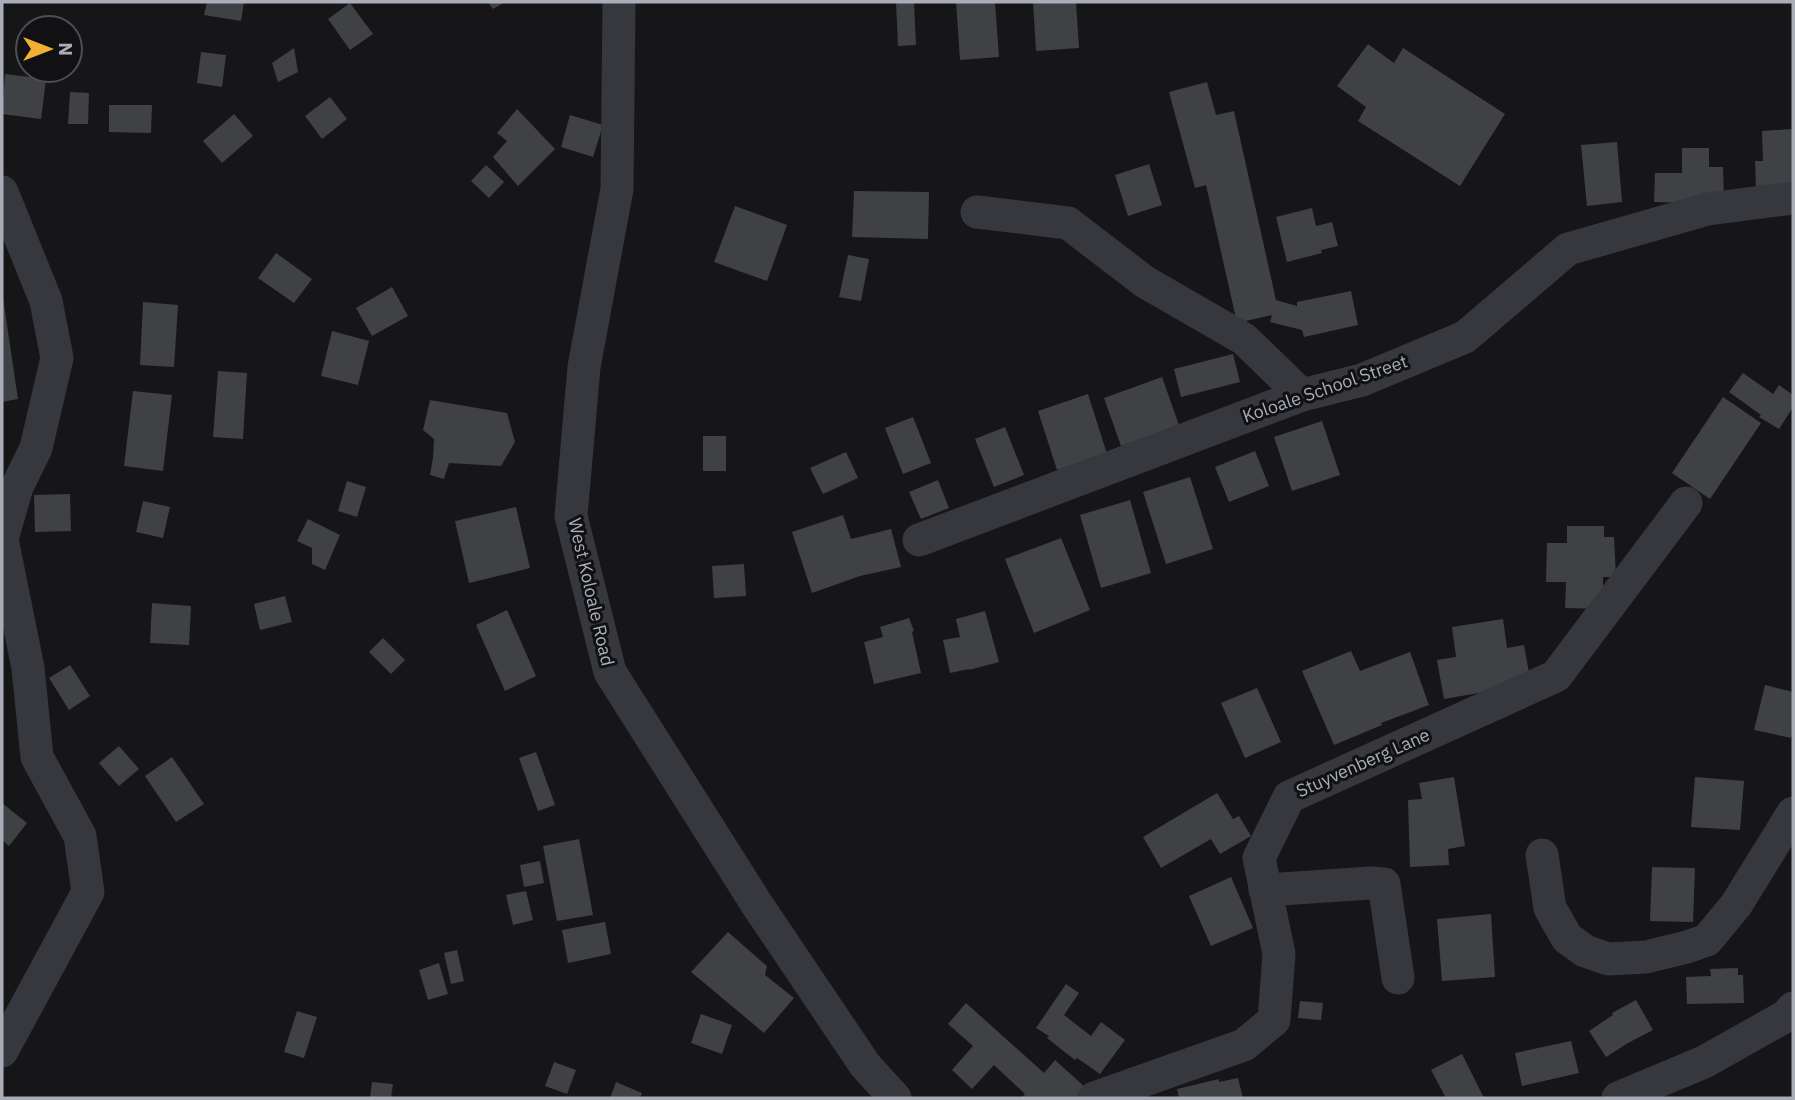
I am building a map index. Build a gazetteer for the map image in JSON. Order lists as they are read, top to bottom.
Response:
{
  "streets": {
    "street": ["Koloale School Street", "West Koloale Road", "Stuyvenberg Lane"]
  },
  "north": "right"
}
